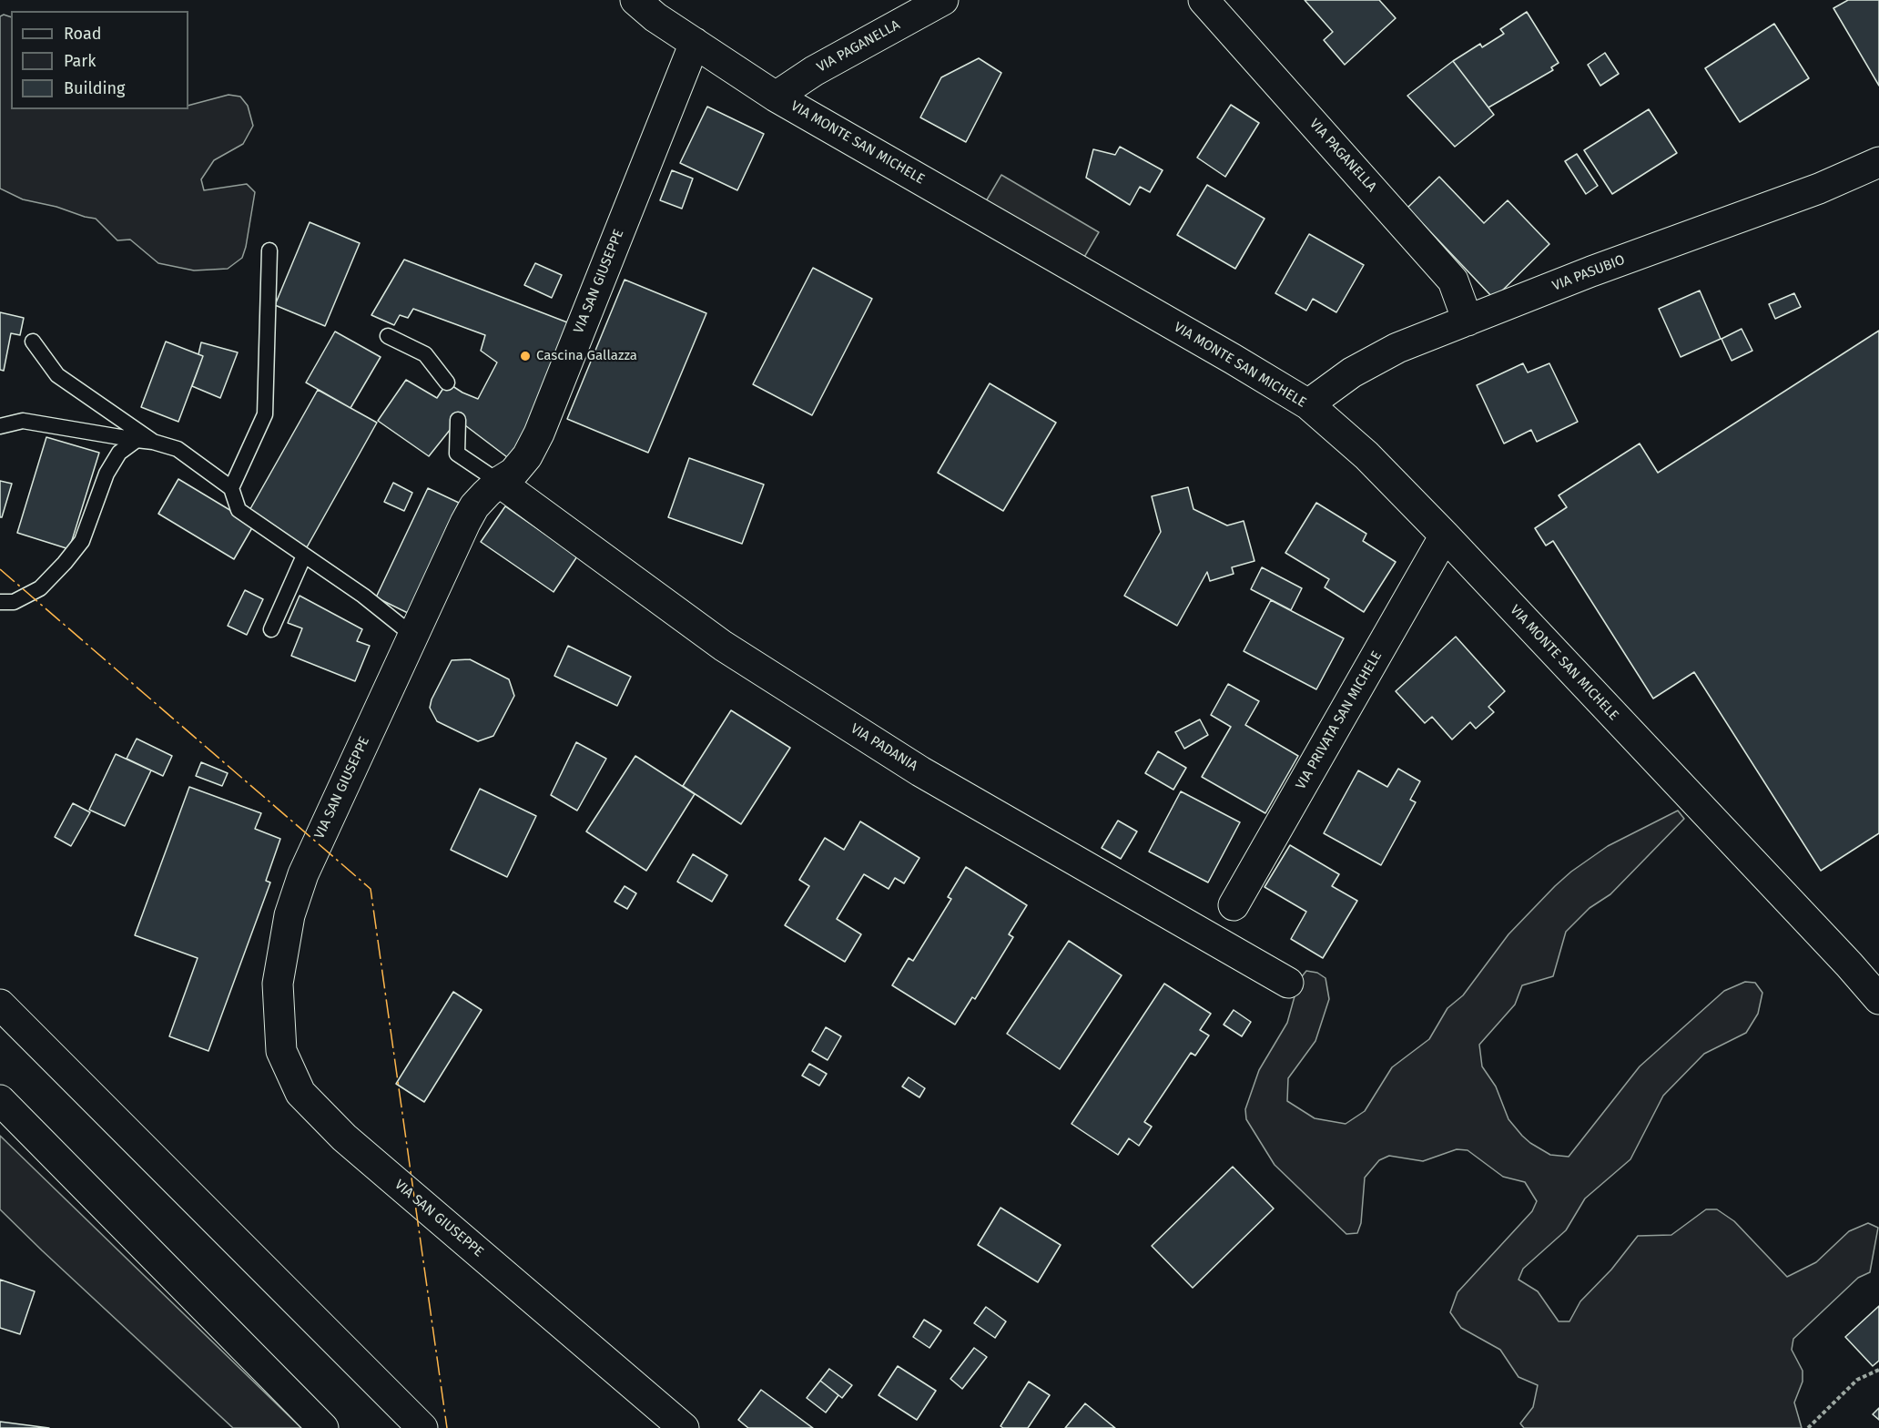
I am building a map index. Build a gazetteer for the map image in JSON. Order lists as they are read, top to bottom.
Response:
{
  "streets": {
    "main road": [
      "VIA PAGANELLA",
      "VIA MONTE SAN MICHELE",
      "VIA PASUBIO",
      "VIA SAN GIUSEPPE",
      "VIA PRIVATA SAN MICHELE",
      "VIA PADANIA"
    ]
  },
  "crossings": [
    ["VIA PAGANELLA", "VIA MONTE SAN MICHELE"],
    ["VIA PAGANELLA", "VIA PASUBIO"],
    ["VIA MONTE SAN MICHELE", "VIA PASUBIO"],
    ["VIA MONTE SAN MICHELE", "VIA SAN GIUSEPPE"],
    ["VIA MONTE SAN MICHELE", "VIA PRIVATA SAN MICHELE"],
    ["VIA SAN GIUSEPPE", "VIA PADANIA"]
  ],
  "places": ["Cascina Gallazza"],
  "legend": ["Road", "Park", "Building"]
}
